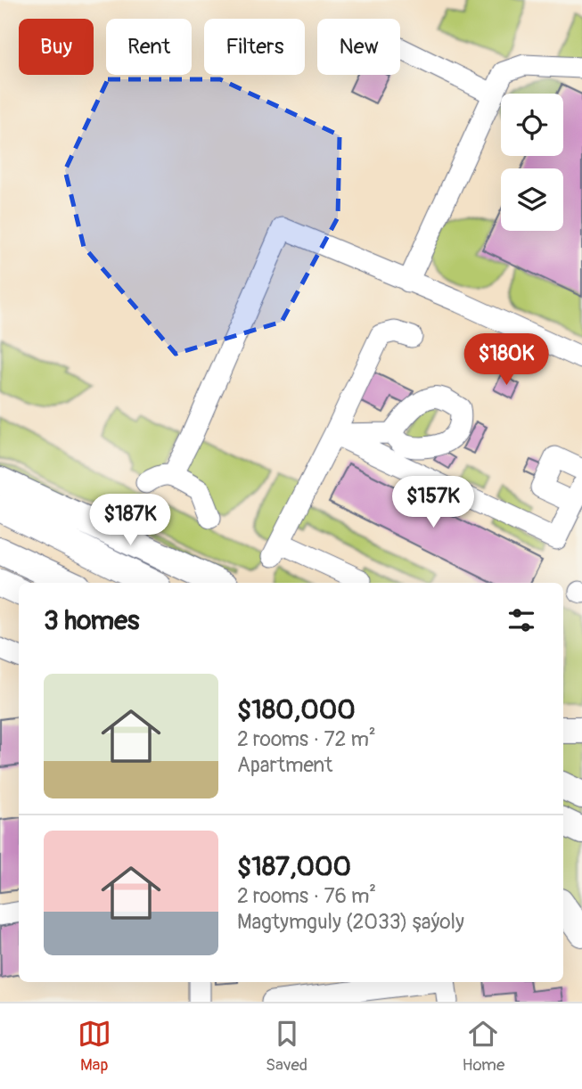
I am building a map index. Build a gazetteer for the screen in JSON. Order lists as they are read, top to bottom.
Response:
{
  "page": {
    "chip": [
      "Buy",
      "Rent",
      "Filters",
      "New"
    ],
    "price": ["$180K", "$157K", "$187K"],
    "heading": "3 homes",
    "list": [
      {
        "name": "$180,000",
        "note": "2 rooms · 72 m² · Apartment"
      },
      {
        "name": "$187,000",
        "note": "2 rooms · 76 m² · Magtymguly (2033) şaýoly"
      }
    ],
    "tabs": ["Map", "Saved", "Home"]
  }
}
